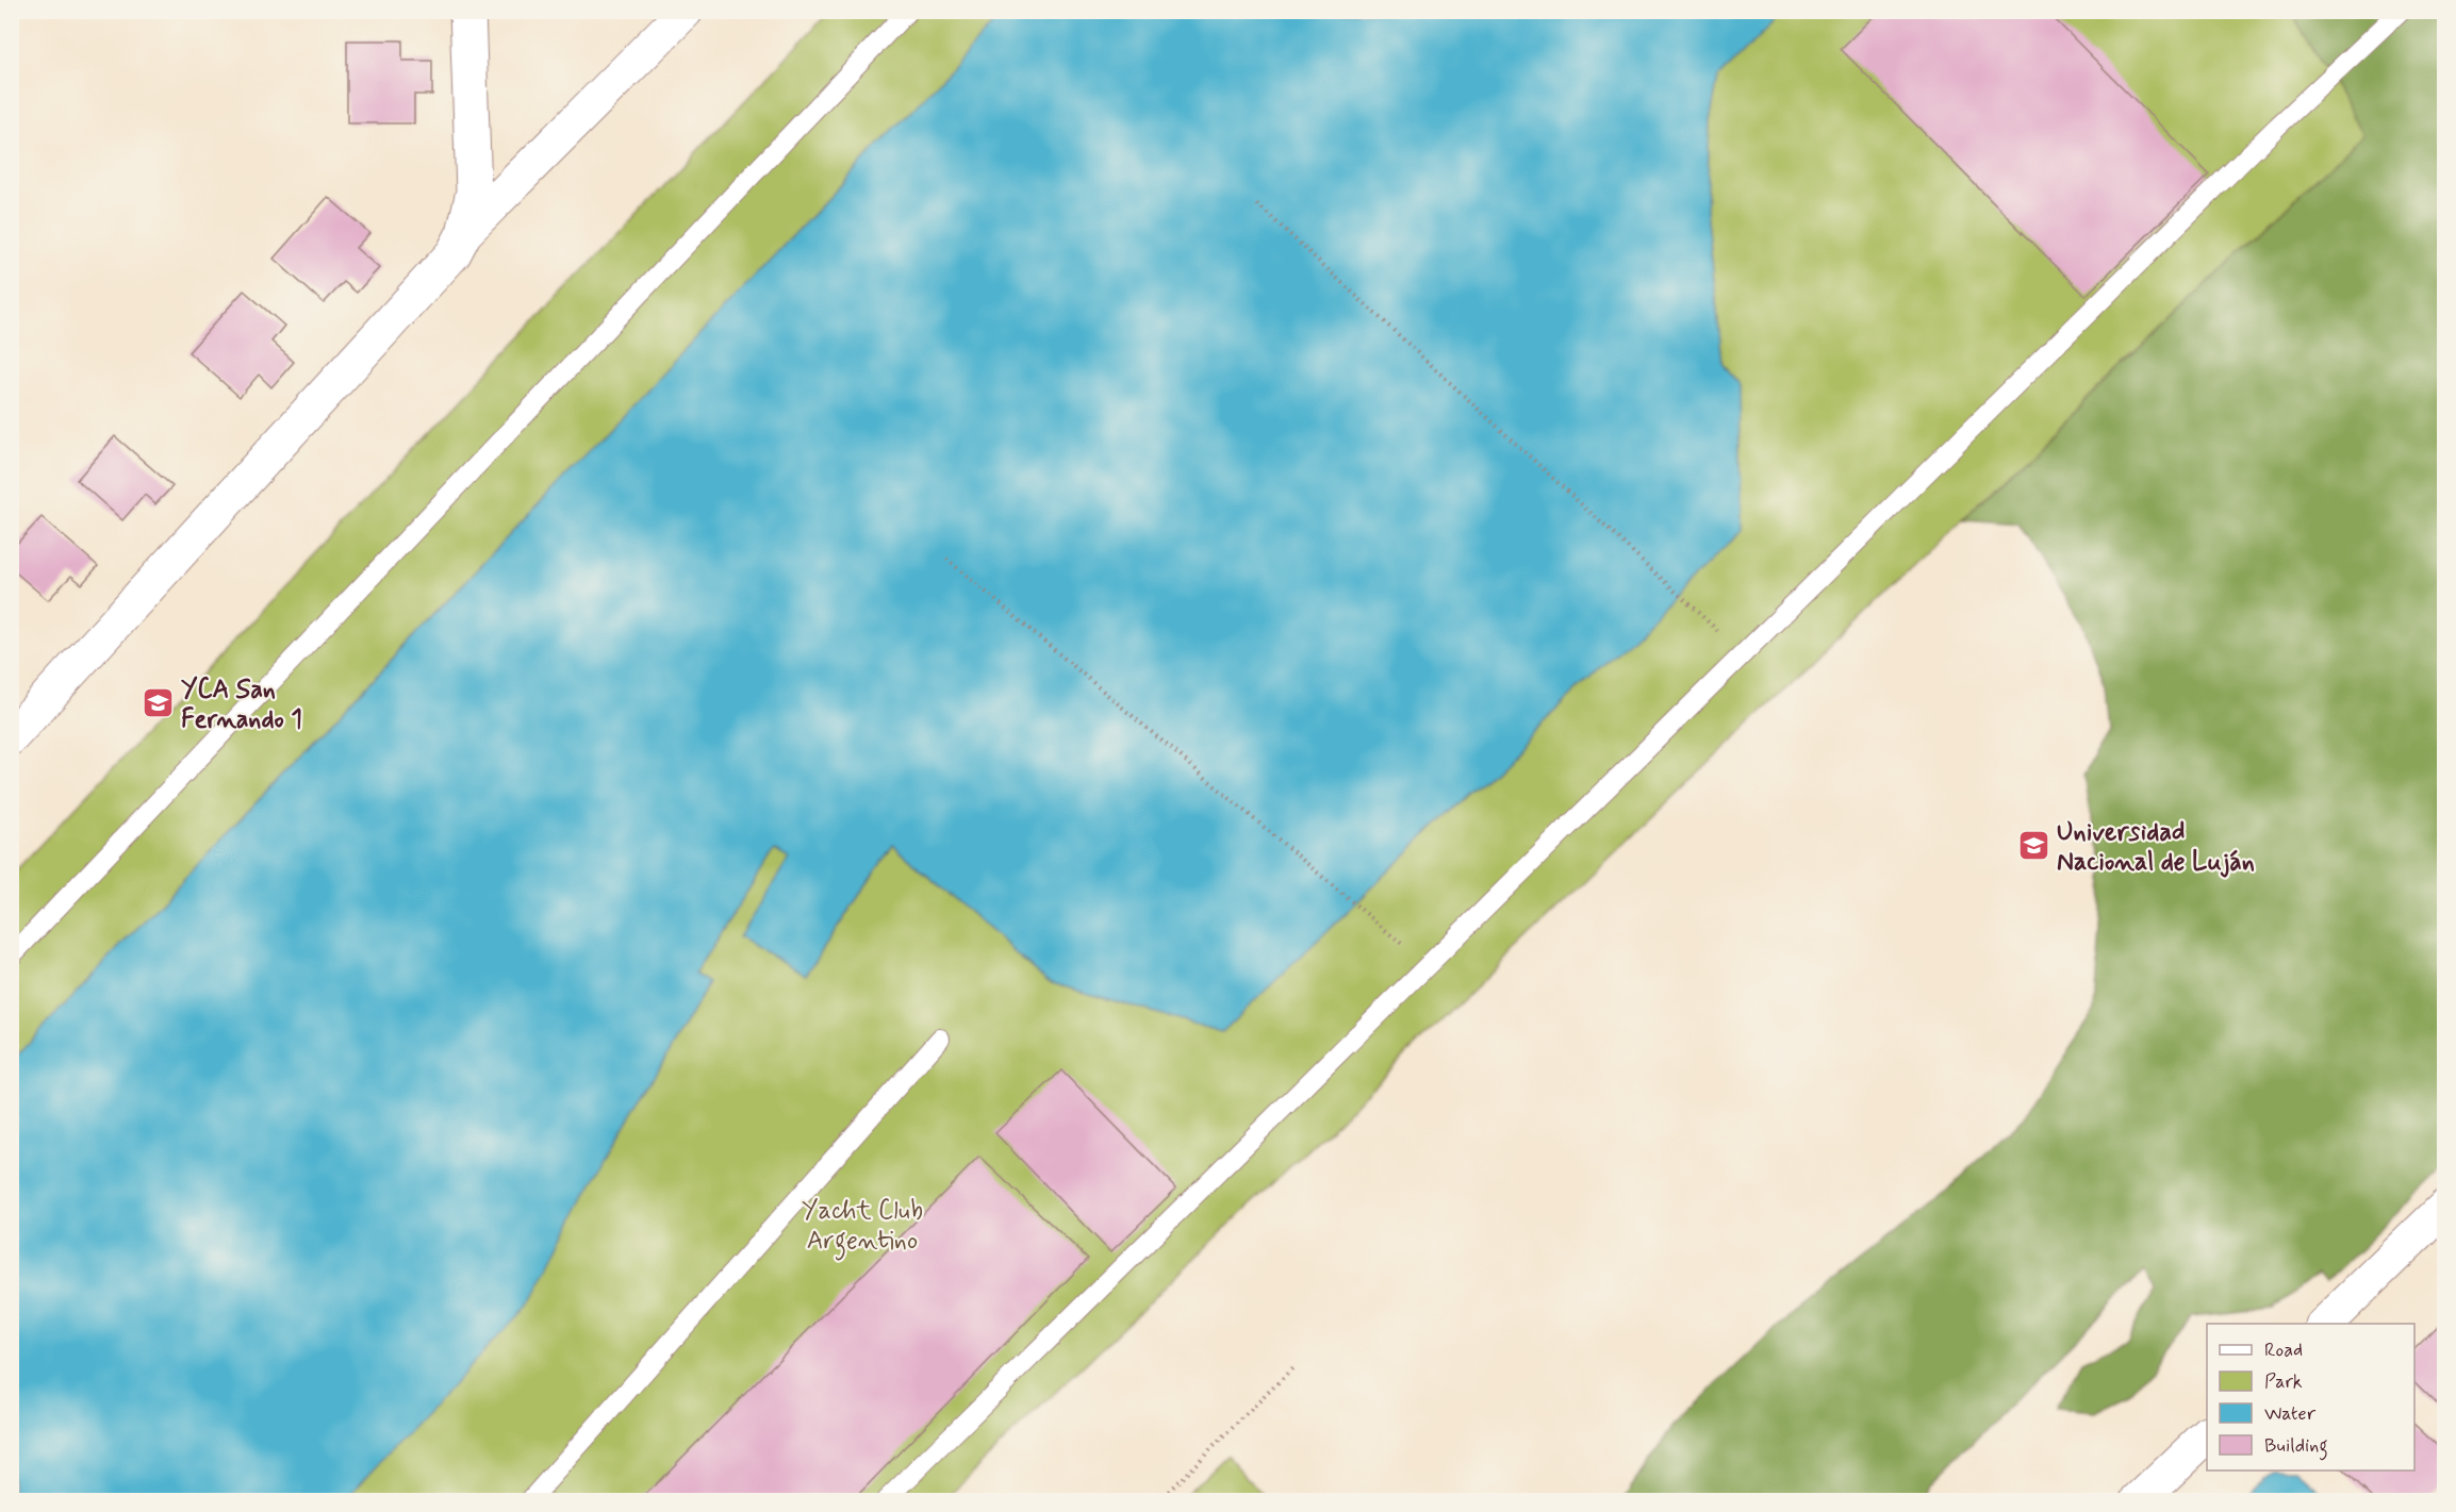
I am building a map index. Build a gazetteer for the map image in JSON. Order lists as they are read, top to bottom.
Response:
{
  "parks": ["Yacht Club Argentino"],
  "places": {
    "school or university": ["YCA San Fernando 1", "Universidad Nacional de Luján"]
  },
  "legend": [
    "Road",
    "Park",
    "Water",
    "Building"
  ]
}
